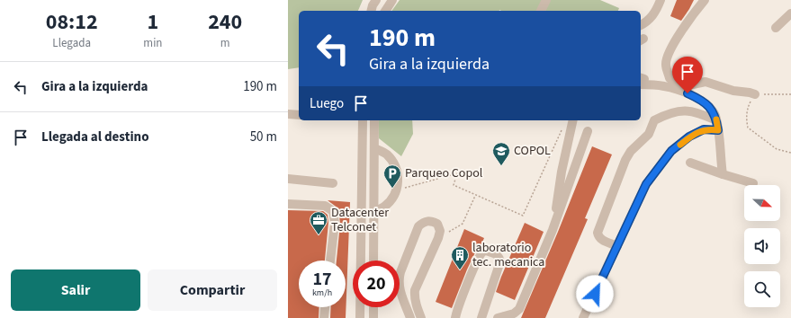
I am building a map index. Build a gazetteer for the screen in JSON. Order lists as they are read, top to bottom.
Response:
{
  "places": {
    "school or university": ["COPOL"],
    "parking": ["Parqueo Copol"],
    "office": ["Datacenter Telconet"],
    "building": ["laboratorio tec. mecanica"]
  },
  "north": "right",
  "page": {
    "eta": [
      "08:12",
      "Llegada",
      "1",
      "min",
      "240",
      "m"
    ],
    "turn": ["190 m", "Gira a la izquierda"],
    "list": [
      {
        "name": "Gira a la izquierda",
        "value": "190 m"
      },
      {
        "name": "Llegada al destino",
        "value": "50 m"
      }
    ],
    "then": "Luego",
    "speed": "17 km/h",
    "limit": "20",
    "buttons": ["Salir", "Compartir"]
  }
}
